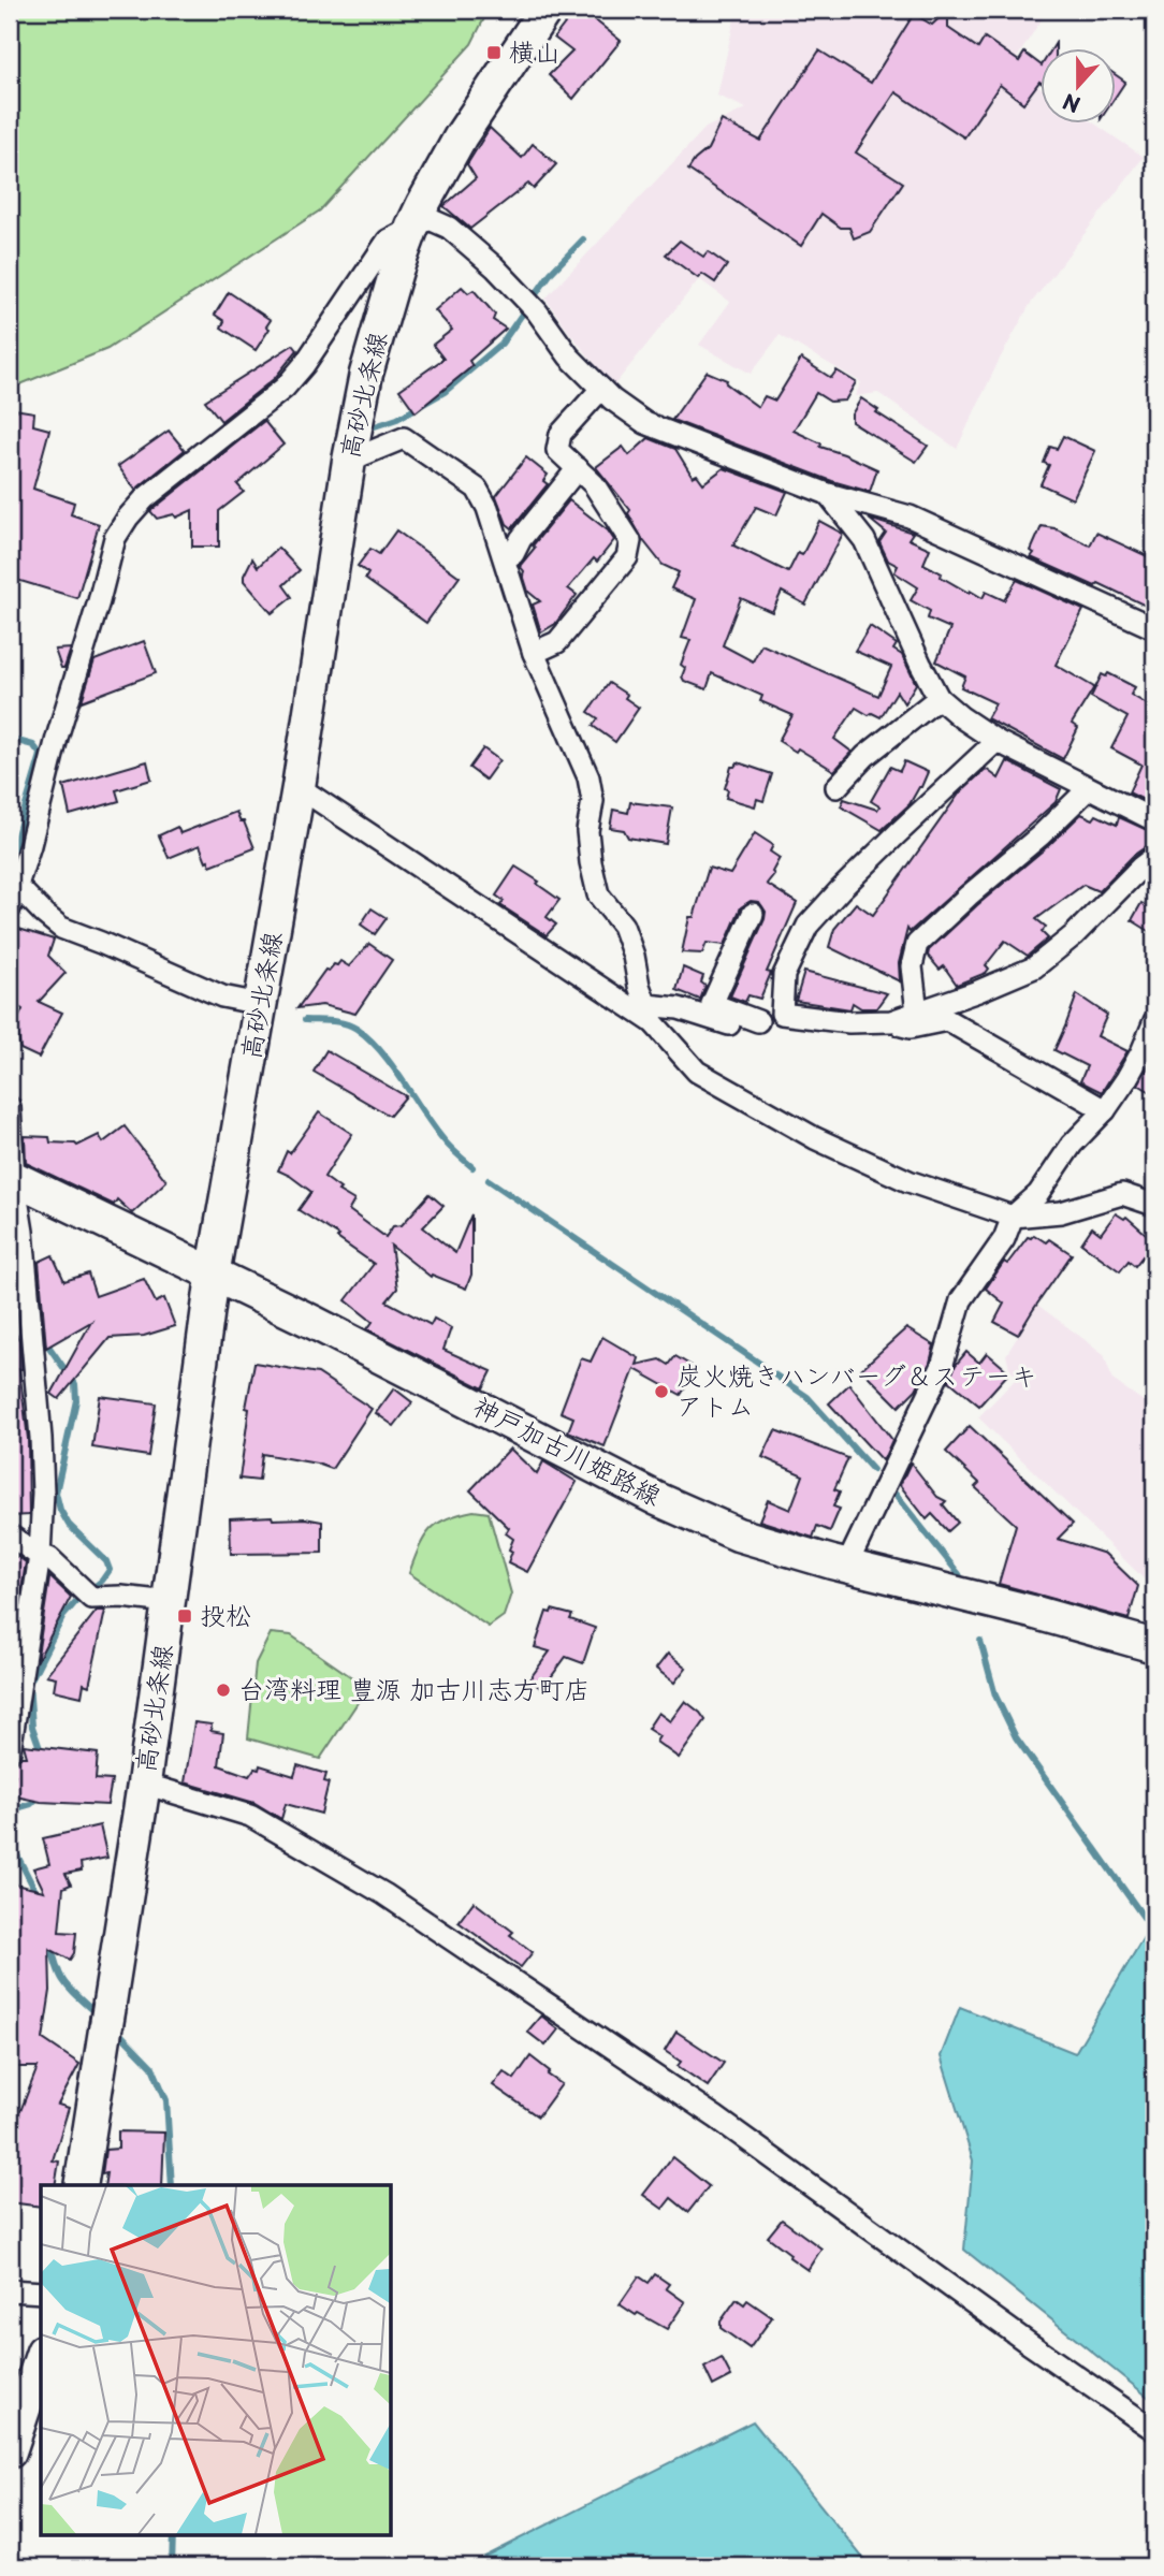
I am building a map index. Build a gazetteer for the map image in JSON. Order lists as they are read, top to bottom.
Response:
{
  "streets": {
    "main road": ["高砂北条線", "神戸加古川姫路線"]
  },
  "crossings": [
    ["高砂北条線", "神戸加古川姫路線"]
  ],
  "places": {
    "transit": ["横山", "投松"],
    "other": ["炭火焼きハンバーグ＆ステーキ アトム", "台湾料理 豊源 加古川志方町店"]
  },
  "north": "bottom"
}
